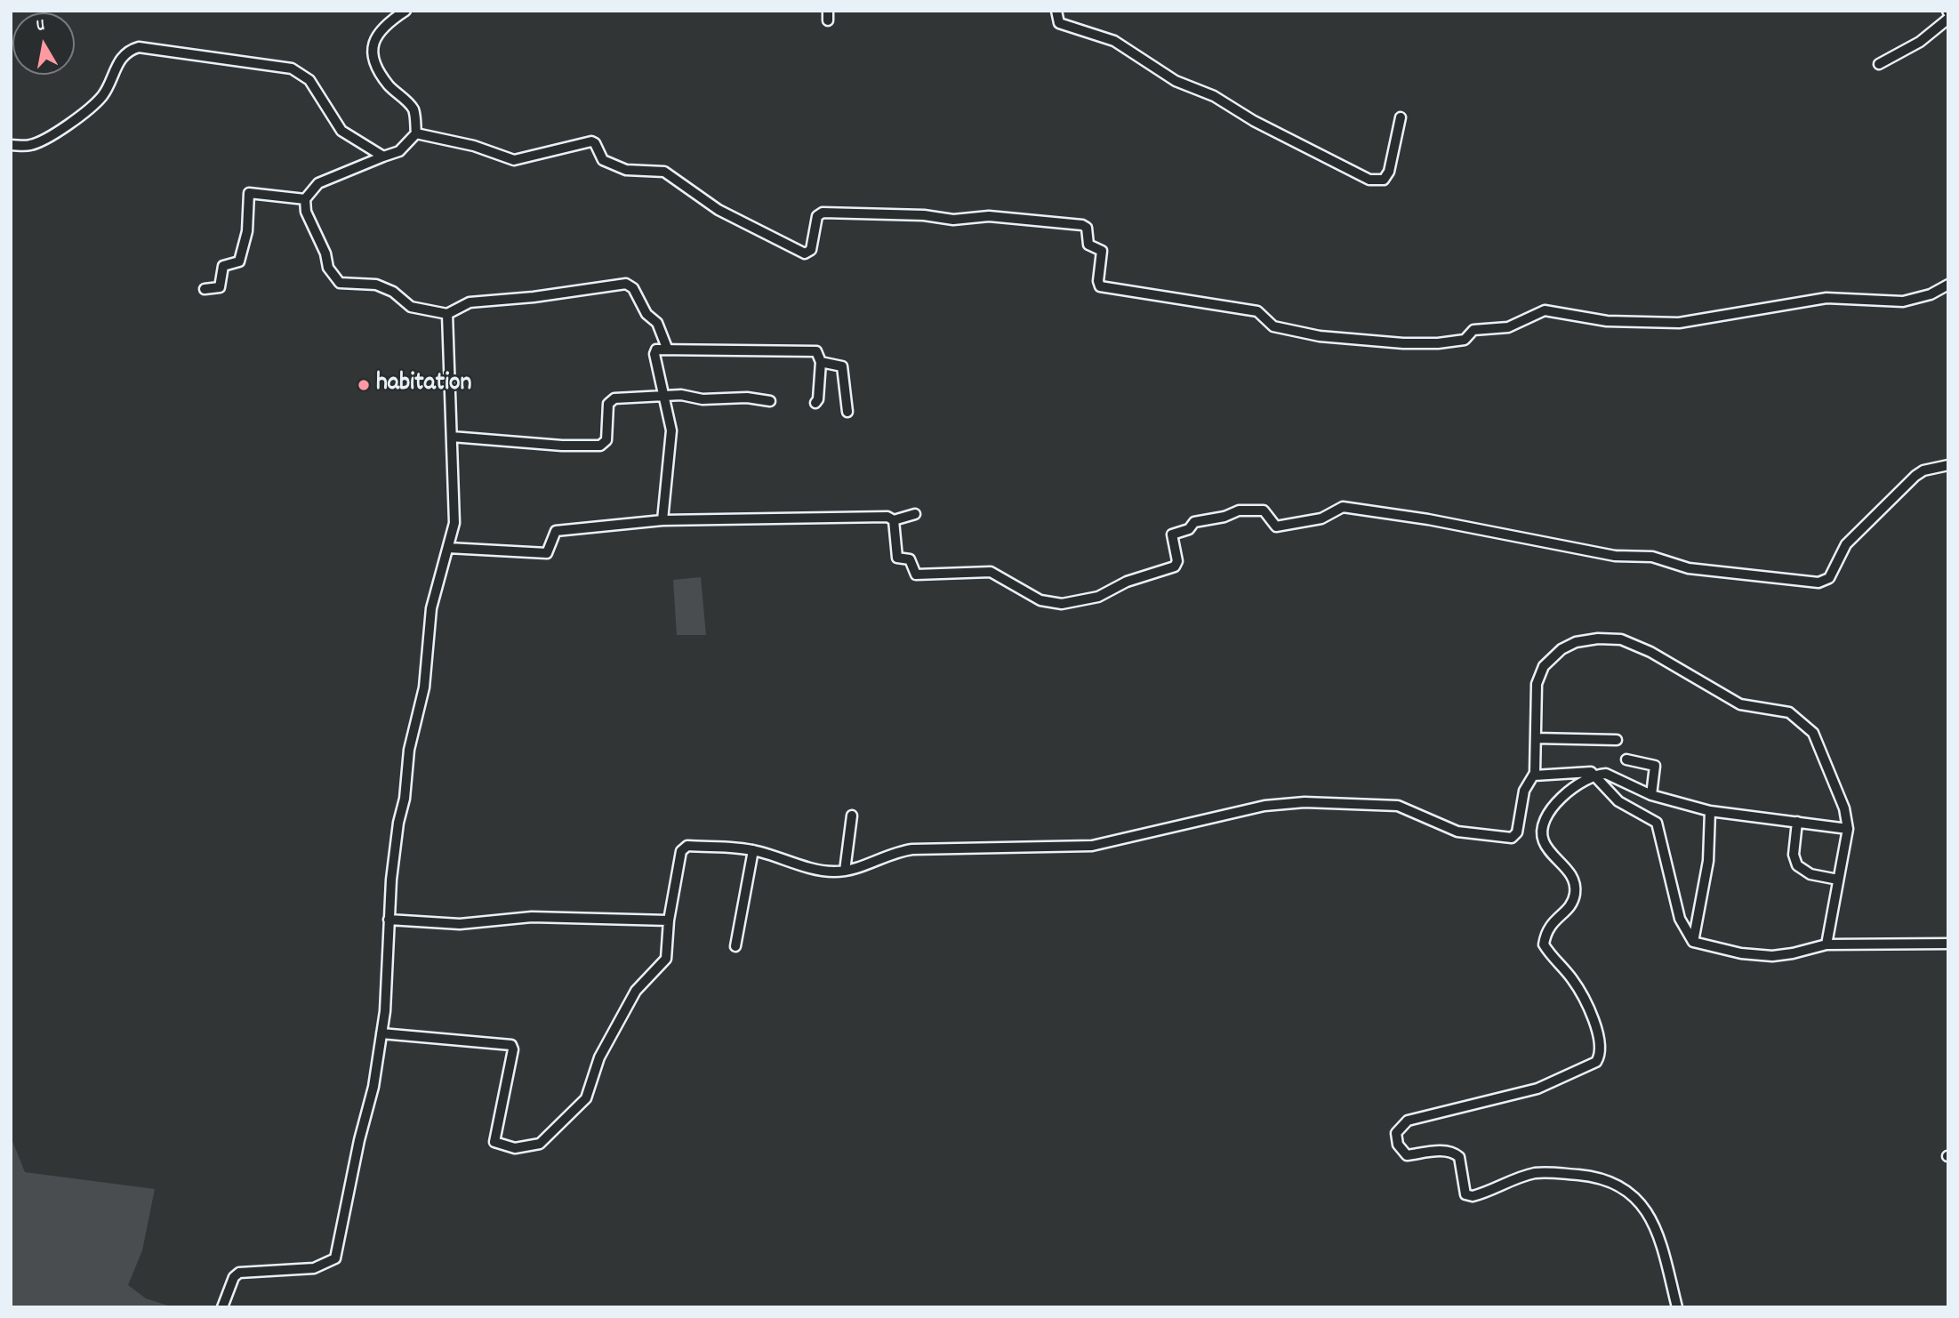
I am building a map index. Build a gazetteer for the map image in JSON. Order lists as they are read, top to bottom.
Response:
{
  "places": ["habitation"],
  "north": "top"
}
